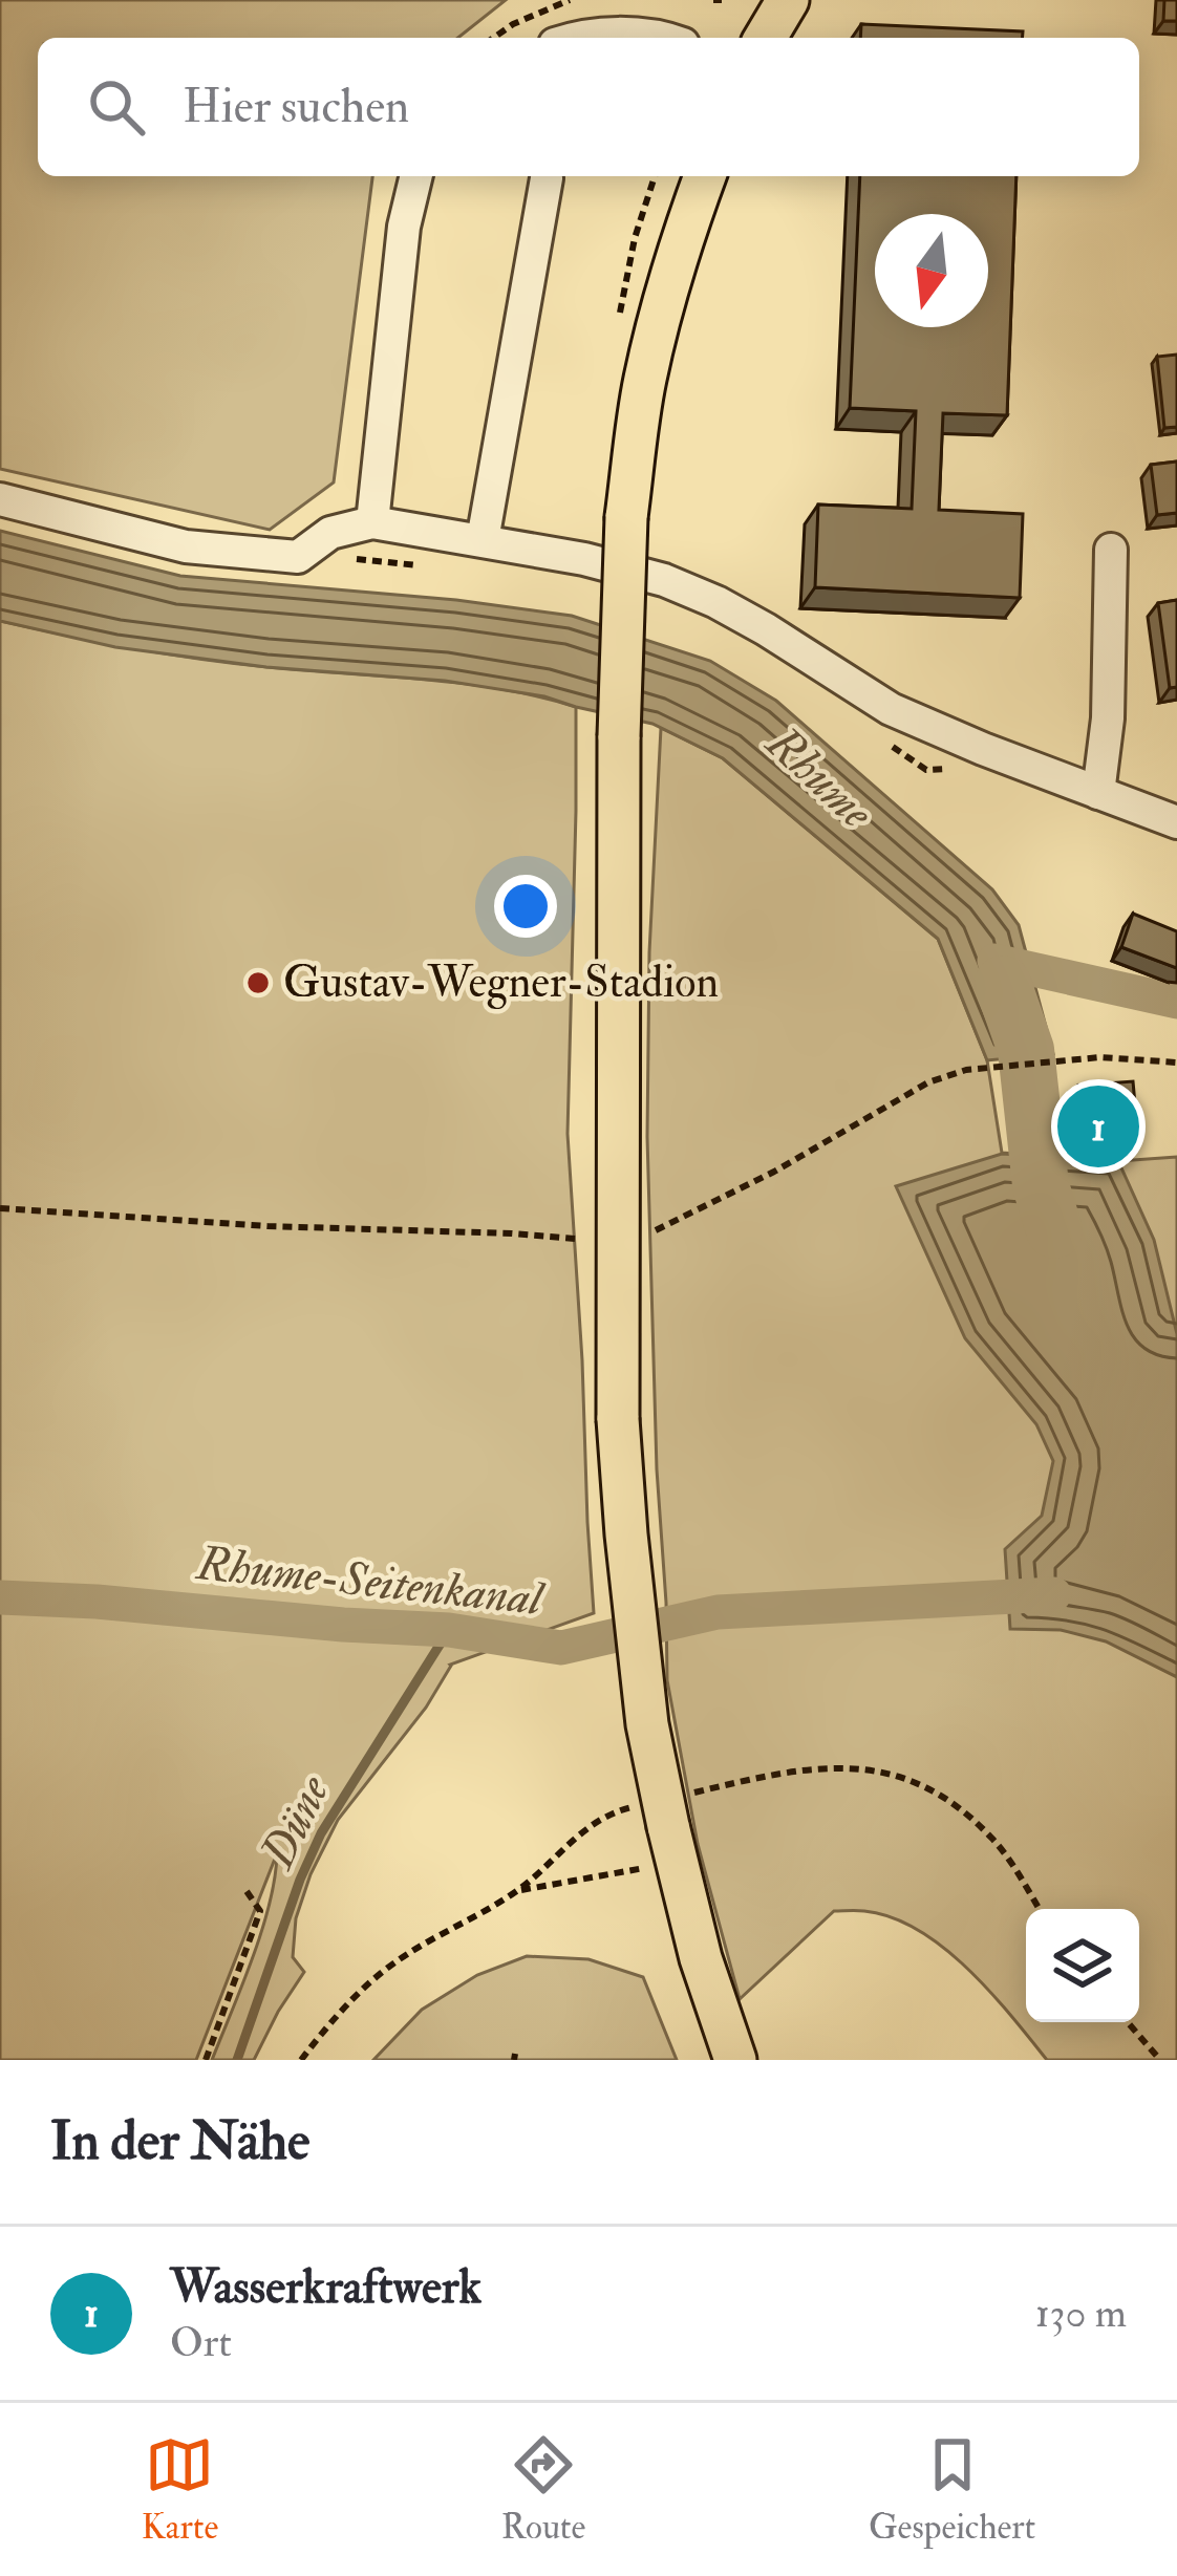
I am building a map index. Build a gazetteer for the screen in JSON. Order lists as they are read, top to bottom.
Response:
{
  "water": ["Rhume", "Rhume-Seitenkanal", "Düne"],
  "places": ["Gustav-Wegner-Stadion"],
  "north": "bottom",
  "page": {
    "search": "Hier suchen",
    "pins": "1",
    "heading": "In der Nähe",
    "list": [
      {
        "mark": "1",
        "name": "Wasserkraftwerk",
        "note": "Ort",
        "value": "130 m"
      }
    ],
    "nav": ["Karte", "Route", "Gespeichert"]
  }
}
